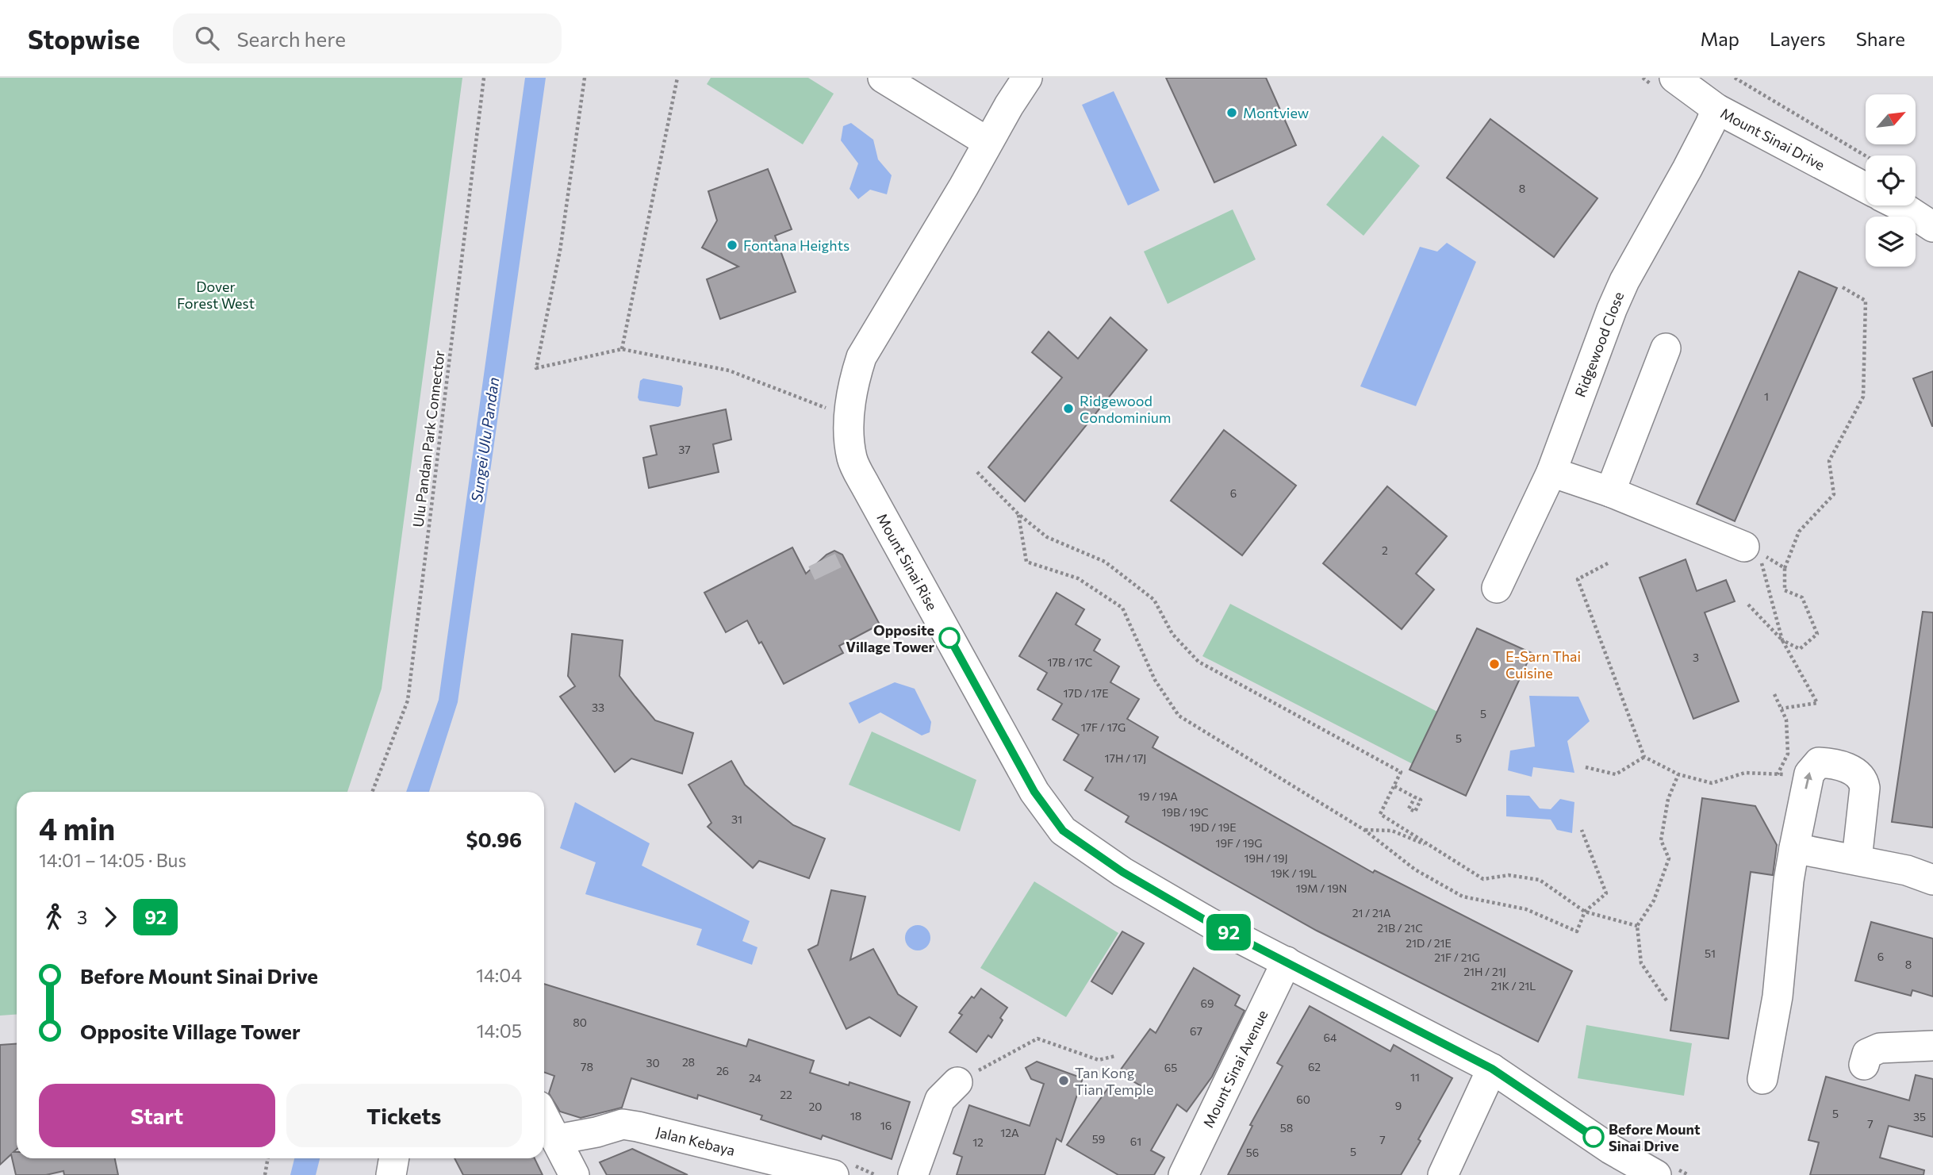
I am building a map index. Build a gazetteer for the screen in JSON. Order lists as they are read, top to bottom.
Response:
{
  "streets": {
    "street": [
      "Mount Sinai Drive",
      "Ridgewood Close",
      "Mount Sinai Rise",
      "Mount Sinai Avenue",
      "Jalan Kebaya"
    ],
    "path": ["Ulu Pandan Park Connector"]
  },
  "crossings": [
    ["Mount Sinai Drive", "Ridgewood Close"],
    ["Mount Sinai Rise", "Mount Sinai Avenue"]
  ],
  "water": ["Sungei Ulu Pandan"],
  "parks": ["Dover Forest West"],
  "places": [
    "Montview",
    "Fontana Heights",
    "Ridgewood Condominium",
    "Opposite Village Tower",
    "E-Sarn Thai Cuisine",
    "Tan Kong Tian Temple",
    "Before Mount Sinai Drive"
  ],
  "lines": ["bus line 92"],
  "house_numbers": [
    "8",
    "1",
    "37",
    "6",
    "2",
    "3",
    "17B / 17C",
    "17D / 17E",
    "33",
    "5",
    "17F / 17G",
    "5",
    "17H / 17J",
    "19 / 19A",
    "19B / 19C",
    "31",
    "19D / 19E",
    "19F / 19G",
    "19H / 19J",
    "19K / 19L",
    "19M / 19N",
    "21 / 21A",
    "21B / 21C",
    "21D / 21E",
    "51",
    "6",
    "21F / 21G",
    "8",
    "21H / 21J",
    "21K / 21L",
    "69",
    "80",
    "67",
    "64",
    "28",
    "30",
    "78",
    "62",
    "65",
    "26",
    "11",
    "24",
    "22",
    "60",
    "9",
    "20",
    "5",
    "18",
    "35",
    "7",
    "16",
    "58",
    "12A",
    "59",
    "7",
    "61",
    "12",
    "5",
    "56"
  ],
  "north": "top right",
  "page": {
    "header": "Stopwise",
    "search": "Search here",
    "nav": ["Map", "Layers", "Share"],
    "on_map": "92",
    "heading": ["4 min", "14:01 – 14:05 · Bus", "$0.96"],
    "legs": ["3", "92"],
    "list": [
      {
        "name": "Before Mount Sinai Drive",
        "value": "14:04"
      },
      {
        "name": "Opposite Village Tower",
        "value": "14:05"
      }
    ],
    "buttons": ["Start", "Tickets"]
  }
}
